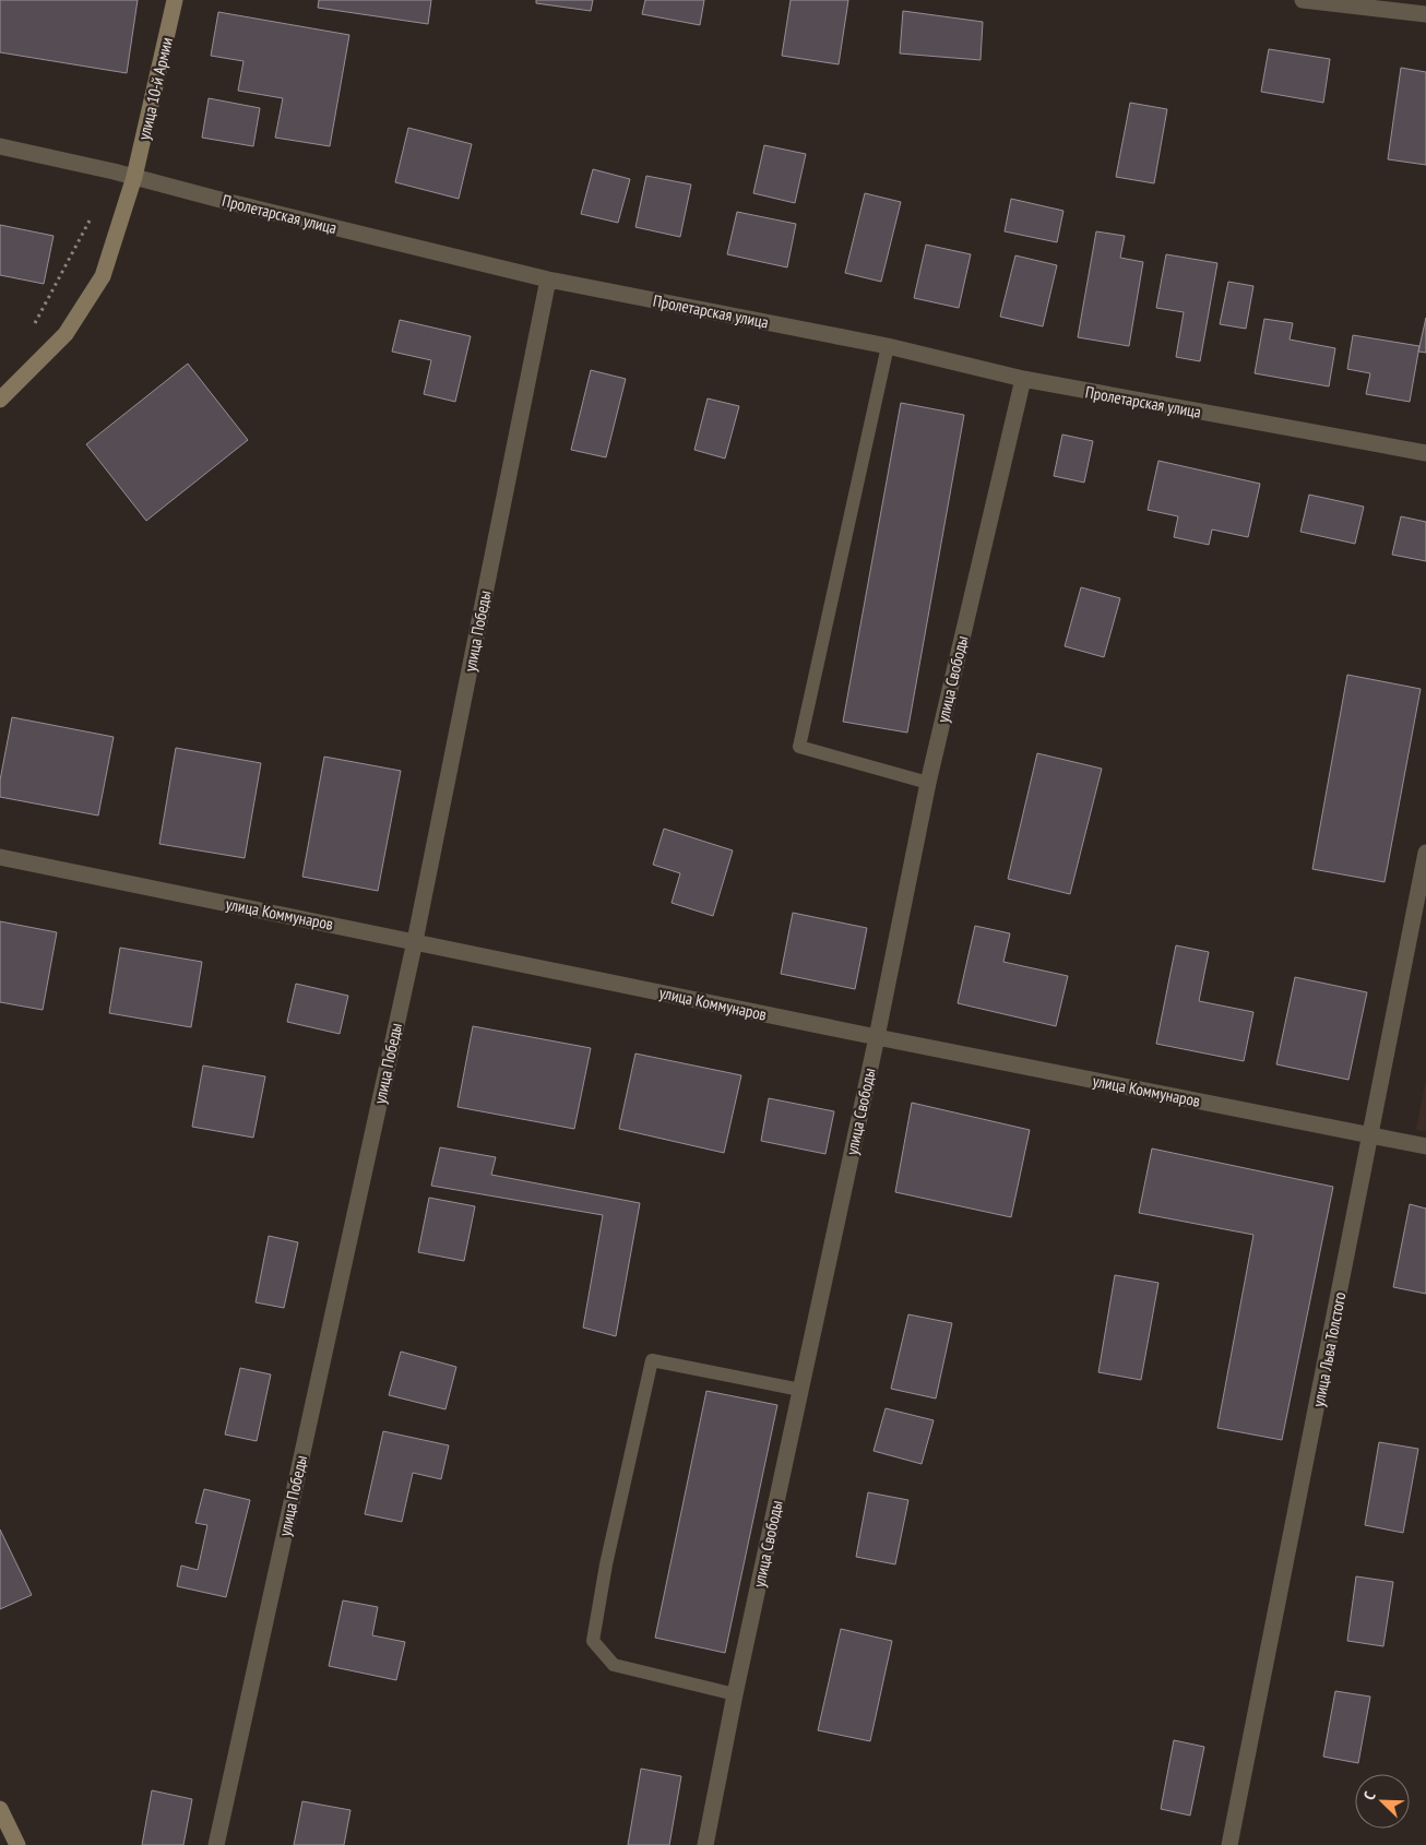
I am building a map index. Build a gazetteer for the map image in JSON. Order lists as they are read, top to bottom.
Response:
{
  "streets": {
    "main road": ["улица 10-й Армии"],
    "street": [
      "Пролетарская улица",
      "улица Победы",
      "улица Свободы",
      "улица Коммунаров",
      "улица Льва Толстого"
    ]
  },
  "crossings": [
    ["улица 10-й Армии", "Пролетарская улица"],
    ["Пролетарская улица", "улица Победы"],
    ["Пролетарская улица", "улица Свободы"],
    ["улица Победы", "улица Коммунаров"],
    ["улица Свободы", "улица Коммунаров"],
    ["улица Коммунаров", "улица Льва Толстого"]
  ],
  "north": "top left"
}
